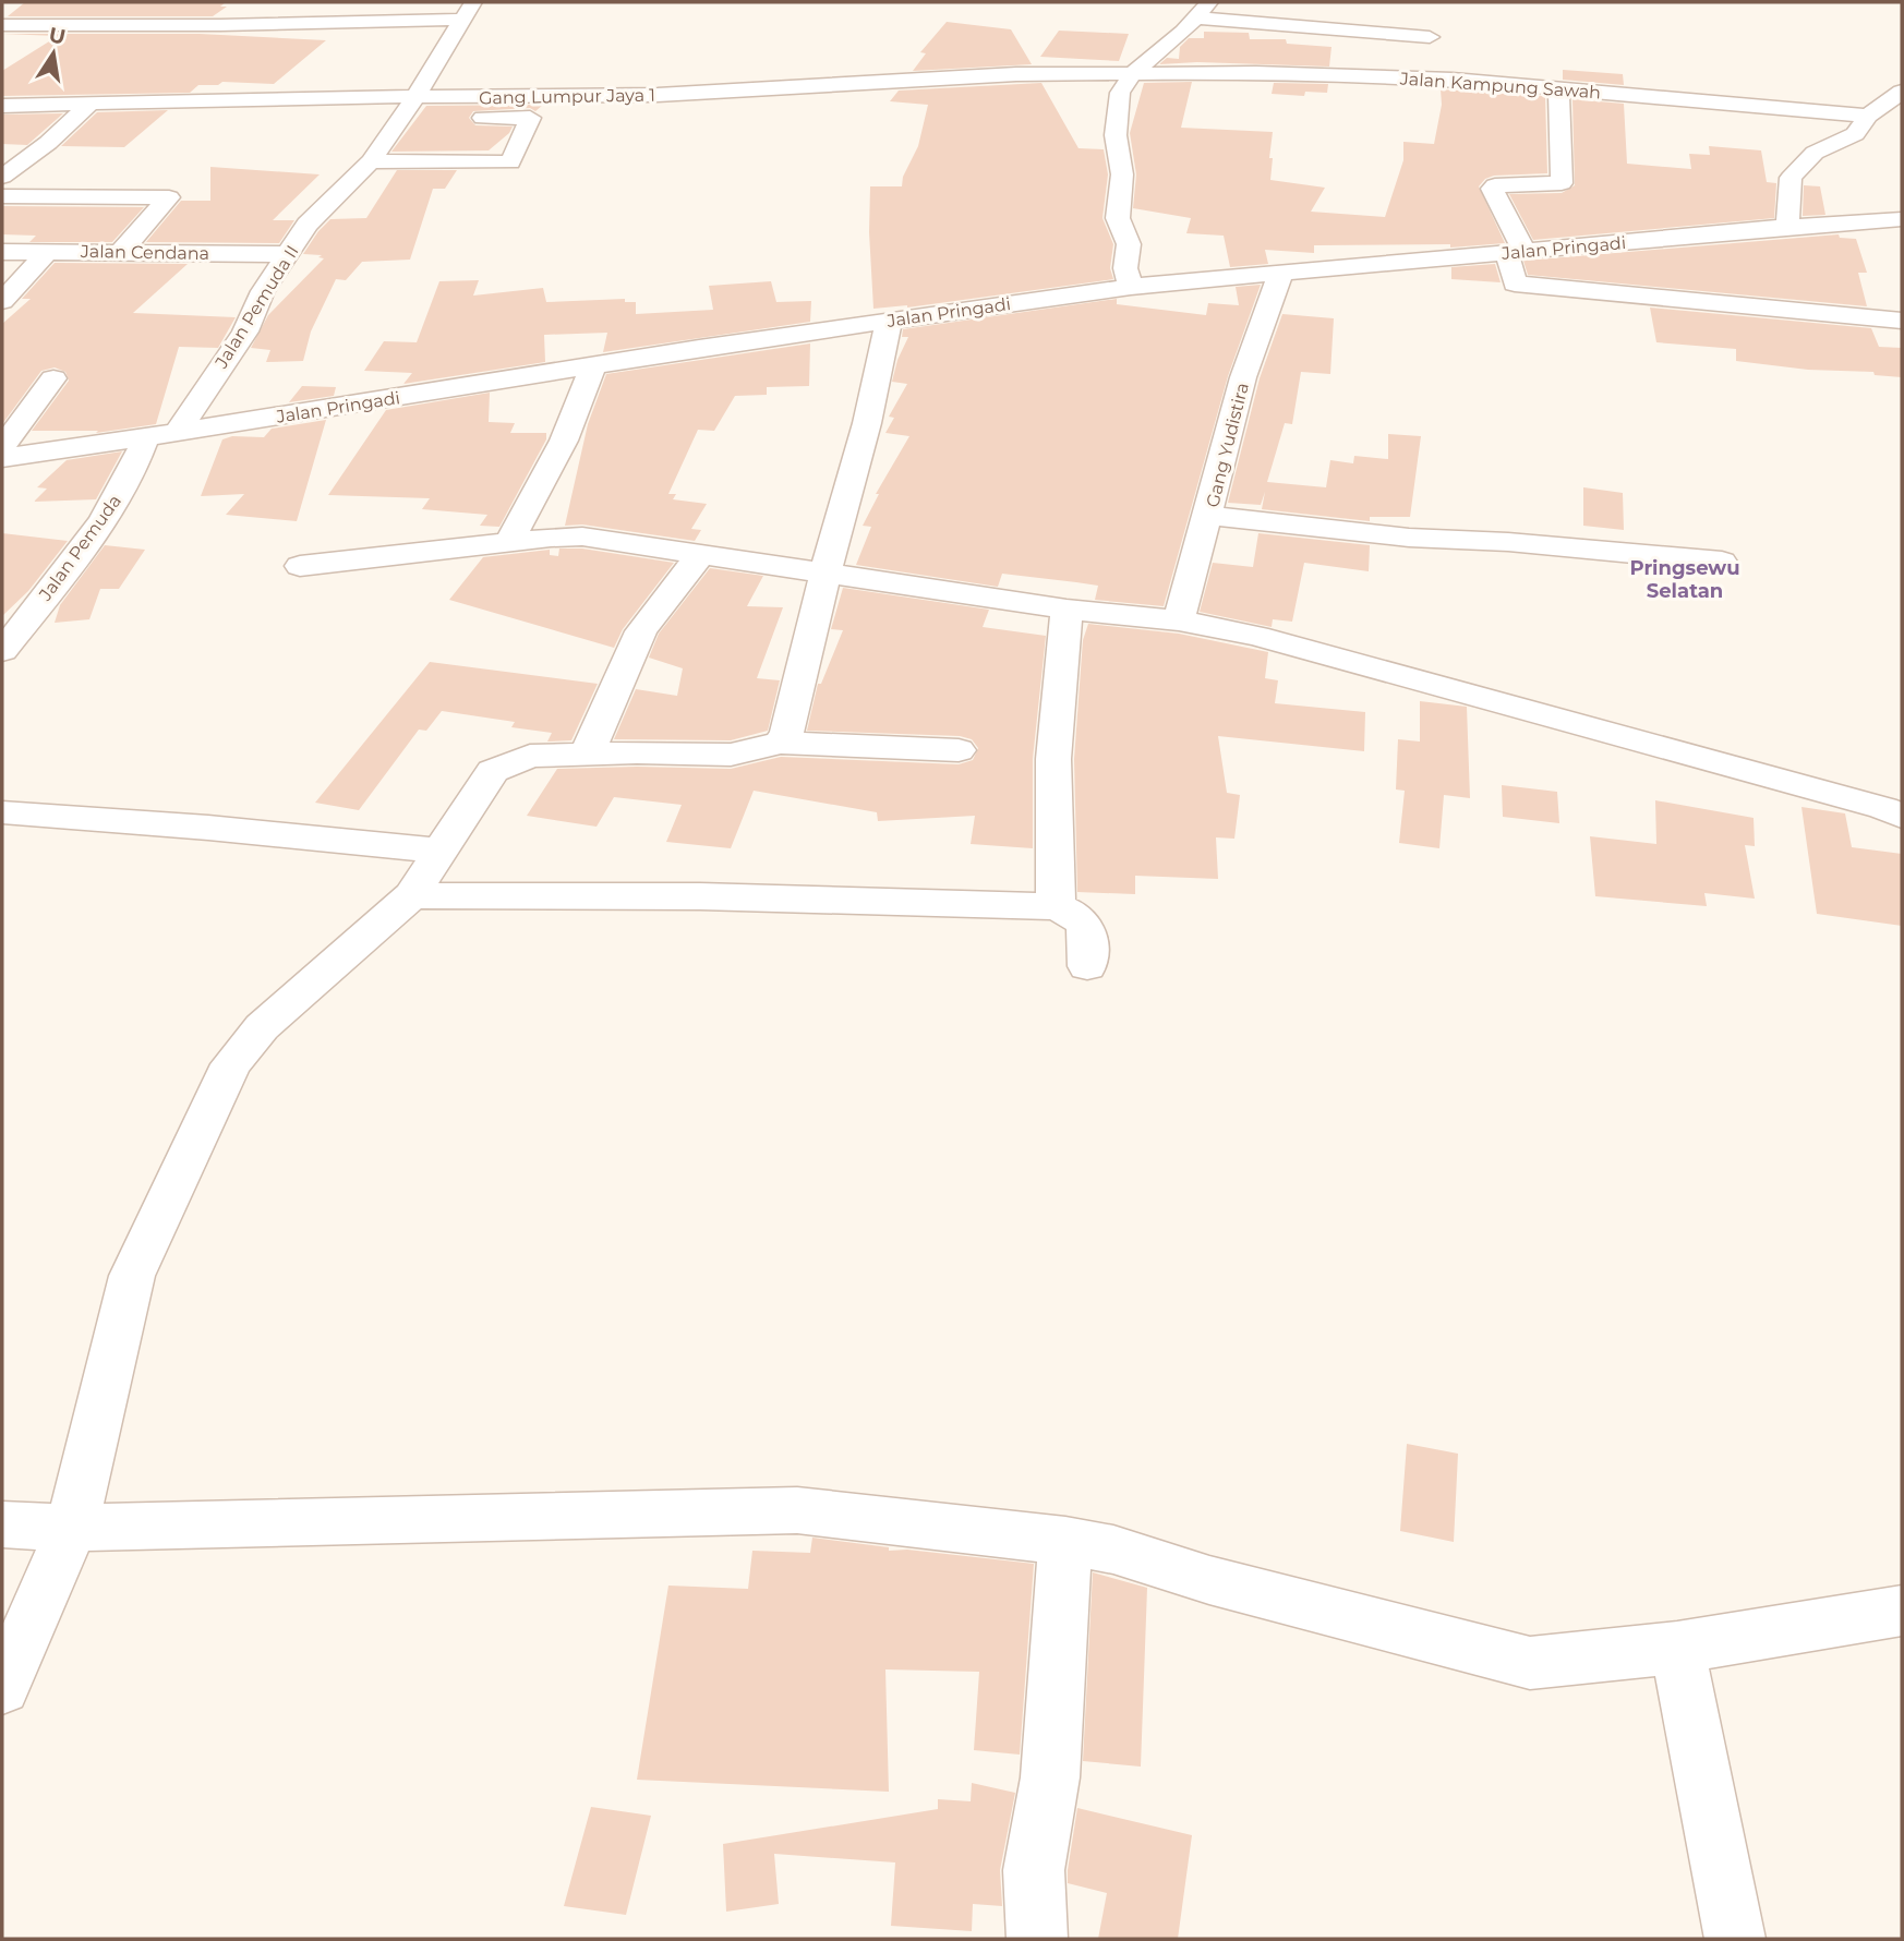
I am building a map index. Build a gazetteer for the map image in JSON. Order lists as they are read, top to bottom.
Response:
{
  "streets": {
    "street": [
      "Jalan Kampung Sawah",
      "Gang Lumpur Jaya 1",
      "Jalan Pringadi",
      "Jalan Cendana",
      "Jalan Pemuda II",
      "Gang Yudistira",
      "Jalan Pemuda"
    ]
  },
  "crossings": [
    ["Jalan Kampung Sawah", "Gang Lumpur Jaya 1"],
    ["Gang Lumpur Jaya 1", "Jalan Pemuda II"],
    ["Jalan Pringadi", "Jalan Pemuda II"],
    ["Jalan Pringadi", "Gang Yudistira"],
    ["Jalan Pringadi", "Jalan Pemuda"],
    ["Jalan Cendana", "Jalan Pemuda II"]
  ],
  "districts": ["Pringsewu Selatan"],
  "north": "top"
}
